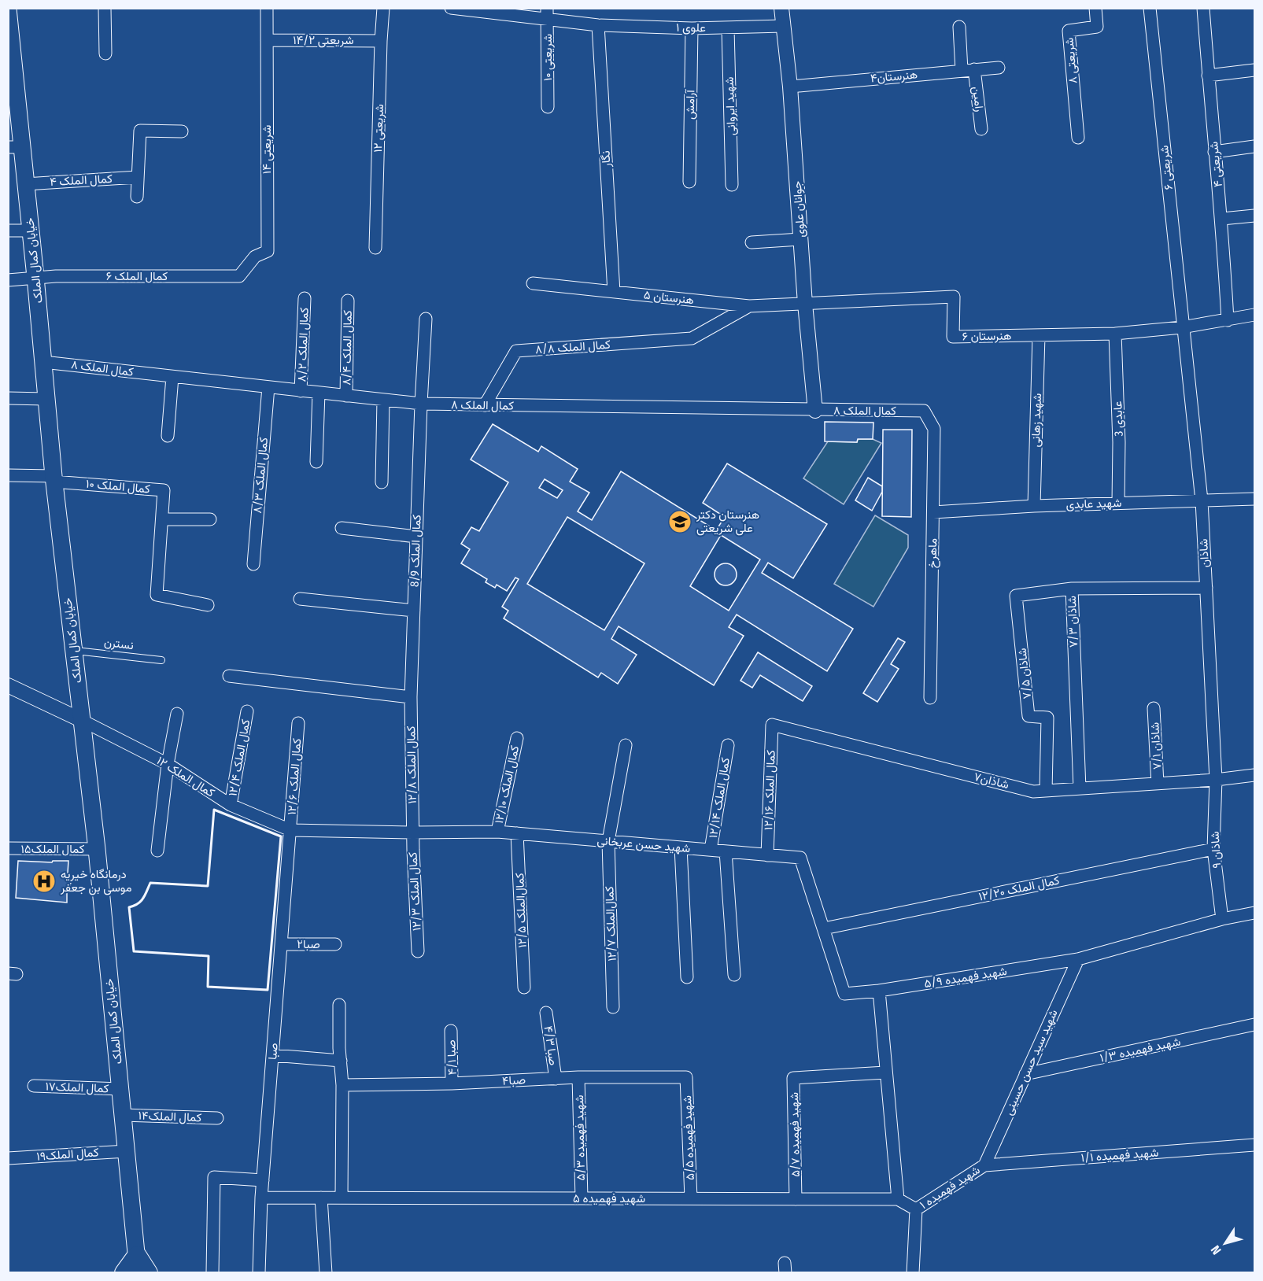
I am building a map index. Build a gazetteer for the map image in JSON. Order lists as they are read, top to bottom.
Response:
{
  "streets": {
    "main road": ["خیابان کمال الملک"],
    "street": [
      "علوی ۱",
      "شریعتی ۱۴/۲",
      "شریعتی ۱۰",
      "شریعتی ۸",
      "هنرستان۴",
      "رامین",
      "آرامش",
      "شهید ایروانی",
      "شریعتی ۱۲",
      "شریعتی ۱۴",
      "نگار",
      "شریعتی ۴",
      "شریعتی ۶",
      "کمال الملک ۴",
      "جوانان علوی",
      "کمال الملک ۶",
      "هنرستان ۵",
      "هنرستان ۶",
      "کمال الملک ۸/۲",
      "کمال الملک ۸/۸",
      "کمال الملک ۸/۴",
      "کمال الملک ۸",
      "عابدی 3",
      "شهید زهانی",
      "کمال الملک ۸/۳",
      "کمال الملک ۱۰",
      "شهید عابدی",
      "کمال الملک 8/9",
      "ماهرخ",
      "شاذان",
      "شاذان ۷/۳",
      "شاذان ۷/۵",
      "شاذان ۷/۱",
      "کمال الملک ۱۲/۴",
      "کمال الملک ۱۲/۸",
      "کمال الملک ۱۲",
      "کمال الملک ۱۲/۶",
      "شاذان۷",
      "کمال الملک ۱۲/۱۰",
      "کمال الملک ۱۲/۱۶",
      "کمال الملک ۱۲/۱۴",
      "شهید حسن عربخانی",
      "کمال الملک۱۵",
      "شاذان ۹",
      "کمال الملک ۱۲/۲۰",
      "کمال الملک ۱۲/۳",
      "کمال‌الملک ۱۲/۵",
      "کمال‌الملک ۱۲/۷",
      "صبا۲",
      "شهید فهمیده ۵/۹",
      "صبا ۴/۳",
      "شهید فهمیده ۱/۳",
      "صبا",
      "صبا ۴/۱",
      "شهید سید حسن حسینی",
      "صبا۴",
      "کمال الملک۱۷",
      "کمال الملک۱۴",
      "شهید فهمیده ۵/۷",
      "شهید فهمیده ۵/۳",
      "شهید فهمیده ۵/۵",
      "کمال الملک۱۹",
      "شهید فهمیده ۱/۱",
      "شهید فهمیده ۱",
      "شهید فهمیده ۵"
    ],
    "lane": ["نسترن"]
  },
  "crossings": [
    ["علوی ۱", "شریعتی ۱۰"],
    ["علوی ۱", "آرامش"],
    ["علوی ۱", "شهید ایروانی"],
    ["علوی ۱", "نگار"],
    ["علوی ۱", "جوانان علوی"],
    ["شریعتی ۱۴/۲", "شریعتی ۱۲"],
    ["شریعتی ۱۴/۲", "شریعتی ۱۴"],
    ["هنرستان۴", "رامین"],
    ["هنرستان۴", "جوانان علوی"],
    ["شریعتی ۱۴", "کمال الملک ۶"],
    ["نگار", "هنرستان ۵"],
    ["شریعتی ۴", "هنرستان ۶"],
    ["شریعتی ۶", "هنرستان ۶"],
    ["شریعتی ۶", "شاذان"],
    ["کمال الملک ۴", "خیابان کمال الملک"],
    ["جوانان علوی", "هنرستان ۵"],
    ["جوانان علوی", "هنرستان ۶"],
    ["جوانان علوی", "کمال الملک ۸"],
    ["خیابان کمال الملک", "کمال الملک ۶"],
    ["خیابان کمال الملک", "کمال الملک ۸"],
    ["خیابان کمال الملک", "کمال الملک ۱۰"],
    ["خیابان کمال الملک", "نسترن"],
    ["خیابان کمال الملک", "کمال الملک ۱۲"],
    ["خیابان کمال الملک", "کمال الملک۱۵"],
    ["خیابان کمال الملک", "کمال الملک۱۷"],
    ["خیابان کمال الملک", "کمال الملک۱۴"],
    ["خیابان کمال الملک", "کمال الملک۱۹"],
    ["هنرستان ۵", "هنرستان ۶"],
    ["هنرستان ۵", "کمال الملک ۸/۸"],
    ["هنرستان ۶", "عابدی 3"],
    ["هنرستان ۶", "شهید زهانی"],
    ["هنرستان ۶", "شاذان"],
    ["کمال الملک ۸/۲", "کمال الملک ۸"],
    ["کمال الملک ۸/۸", "کمال الملک ۸"],
    ["کمال الملک ۸/۴", "کمال الملک ۸"],
    ["کمال الملک ۸", "کمال الملک ۸/۳"],
    ["کمال الملک ۸", "کمال الملک 8/9"],
    ["کمال الملک ۸", "ماهرخ"],
    ["عابدی 3", "شهید عابدی"],
    ["شهید زهانی", "شهید عابدی"],
    ["شهید عابدی", "ماهرخ"],
    ["شهید عابدی", "شاذان"],
    ["کمال الملک 8/9", "کمال الملک ۱۲/۸"],
    ["شاذان", "شاذان ۷/۳"],
    ["شاذان", "شاذان۷"],
    ["شاذان", "شاذان ۹"],
    ["شاذان ۷/۳", "شاذان ۷/۵"],
    ["شاذان ۷/۳", "شاذان۷"],
    ["شاذان ۷/۵", "شاذان۷"],
    ["شاذان ۷/۱", "شاذان۷"],
    ["کمال الملک ۱۲/۴", "کمال الملک ۱۲"],
    ["کمال الملک ۱۲/۸", "شهید حسن عربخانی"],
    ["کمال الملک ۱۲/۸", "کمال الملک ۱۲/۳"],
    ["کمال الملک ۱۲", "کمال الملک ۱۲/۶"],
    ["کمال الملک ۱۲", "شهید حسن عربخانی"],
    ["کمال الملک ۱۲", "صبا"],
    ["کمال الملک ۱۲/۶", "شهید حسن عربخانی"],
    ["کمال الملک ۱۲/۶", "صبا"],
    ["شاذان۷", "کمال الملک ۱۲/۱۶"],
    ["شاذان۷", "شاذان ۹"],
    ["کمال الملک ۱۲/۱۰", "شهید حسن عربخانی"],
    ["کمال الملک ۱۲/۱۶", "شهید حسن عربخانی"],
    ["کمال الملک ۱۲/۱۴", "شهید حسن عربخانی"],
    ["شهید حسن عربخانی", "کمال الملک ۱۲/۲۰"],
    ["شهید حسن عربخانی", "کمال الملک ۱۲/۳"],
    ["شهید حسن عربخانی", "کمال‌الملک ۱۲/۵"],
    ["شهید حسن عربخانی", "کمال‌الملک ۱۲/۷"],
    ["شهید حسن عربخانی", "شهید فهمیده ۵/۹"],
    ["شهید حسن عربخانی", "صبا"],
    ["شاذان ۹", "کمال الملک ۱۲/۲۰"],
    ["شاذان ۹", "شهید فهمیده ۵/۹"],
    ["کمال الملک ۱۲/۲۰", "شهید فهمیده ۵/۹"],
    ["صبا۲", "صبا"],
    ["شهید فهمیده ۵/۹", "شهید سید حسن حسینی"],
    ["صبا ۴/۳", "صبا۴"],
    ["شهید فهمیده ۱/۳", "شهید سید حسن حسینی"],
    ["صبا", "شهید فهمیده ۵"],
    ["صبا ۴/۱", "صبا۴"],
    ["شهید سید حسن حسینی", "شهید فهمیده ۱/۱"],
    ["شهید سید حسن حسینی", "شهید فهمیده ۱"],
    ["صبا۴", "شهید فهمیده ۵/۳"],
    ["صبا۴", "شهید فهمیده ۵/۵"],
    ["شهید فهمیده ۵/۷", "شهید فهمیده ۵"],
    ["شهید فهمیده ۵/۳", "شهید فهمیده ۵"],
    ["شهید فهمیده ۵/۵", "شهید فهمیده ۵"],
    ["شهید فهمیده ۱/۱", "شهید فهمیده ۱"],
    ["شهید فهمیده ۱", "شهید فهمیده ۵"]
  ],
  "places": {
    "school or university": ["هنرستان دکتر علی شریعتی"],
    "hospital": ["درمانگاه خیریه موسی بن جعفر"]
  },
  "north": "bottom left"
}
